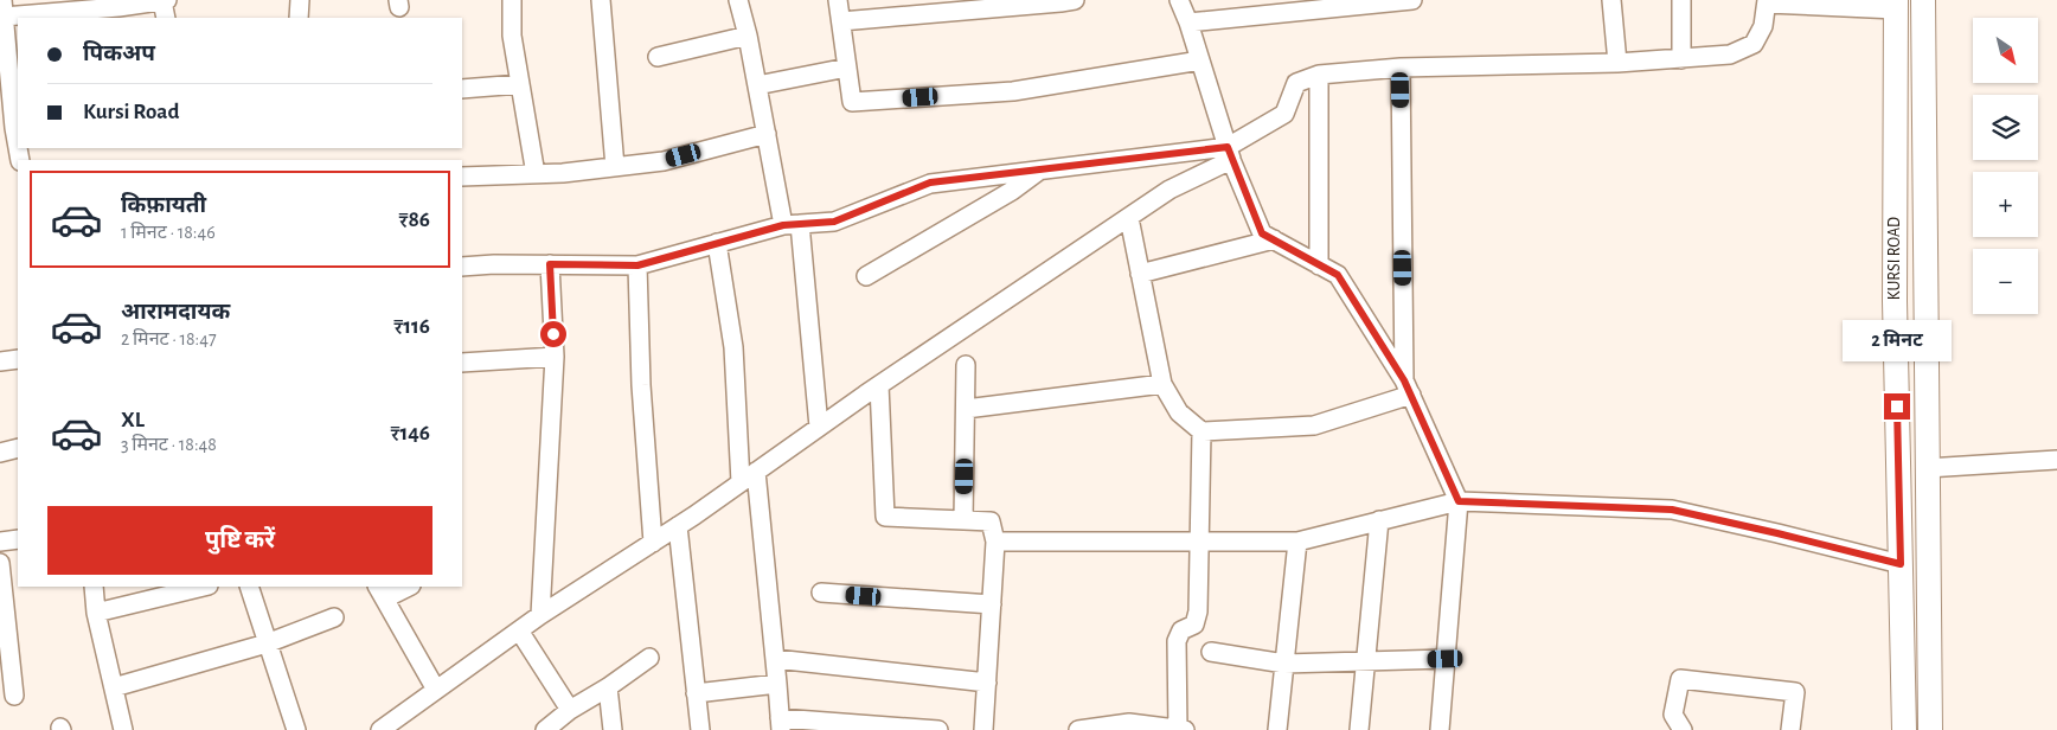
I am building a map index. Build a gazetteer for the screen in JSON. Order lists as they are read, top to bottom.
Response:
{
  "streets": {
    "main road": ["KURSI ROAD"]
  },
  "north": "bottom right",
  "page": {
    "map_buttons": ["+", "−"],
    "banner": ["पिकअप", "Kursi Road"],
    "list": [
      {
        "name": "किफ़ायती",
        "note": "1 मिनट · 18:46",
        "value": "₹86"
      },
      {
        "name": "आरामदायक",
        "note": "2 मिनट · 18:47",
        "value": "₹116"
      },
      {
        "name": "XL",
        "note": "3 मिनट · 18:48",
        "value": "₹146"
      }
    ],
    "bubble": "2 मिनट",
    "buttons": "पुष्टि करें"
  }
}
